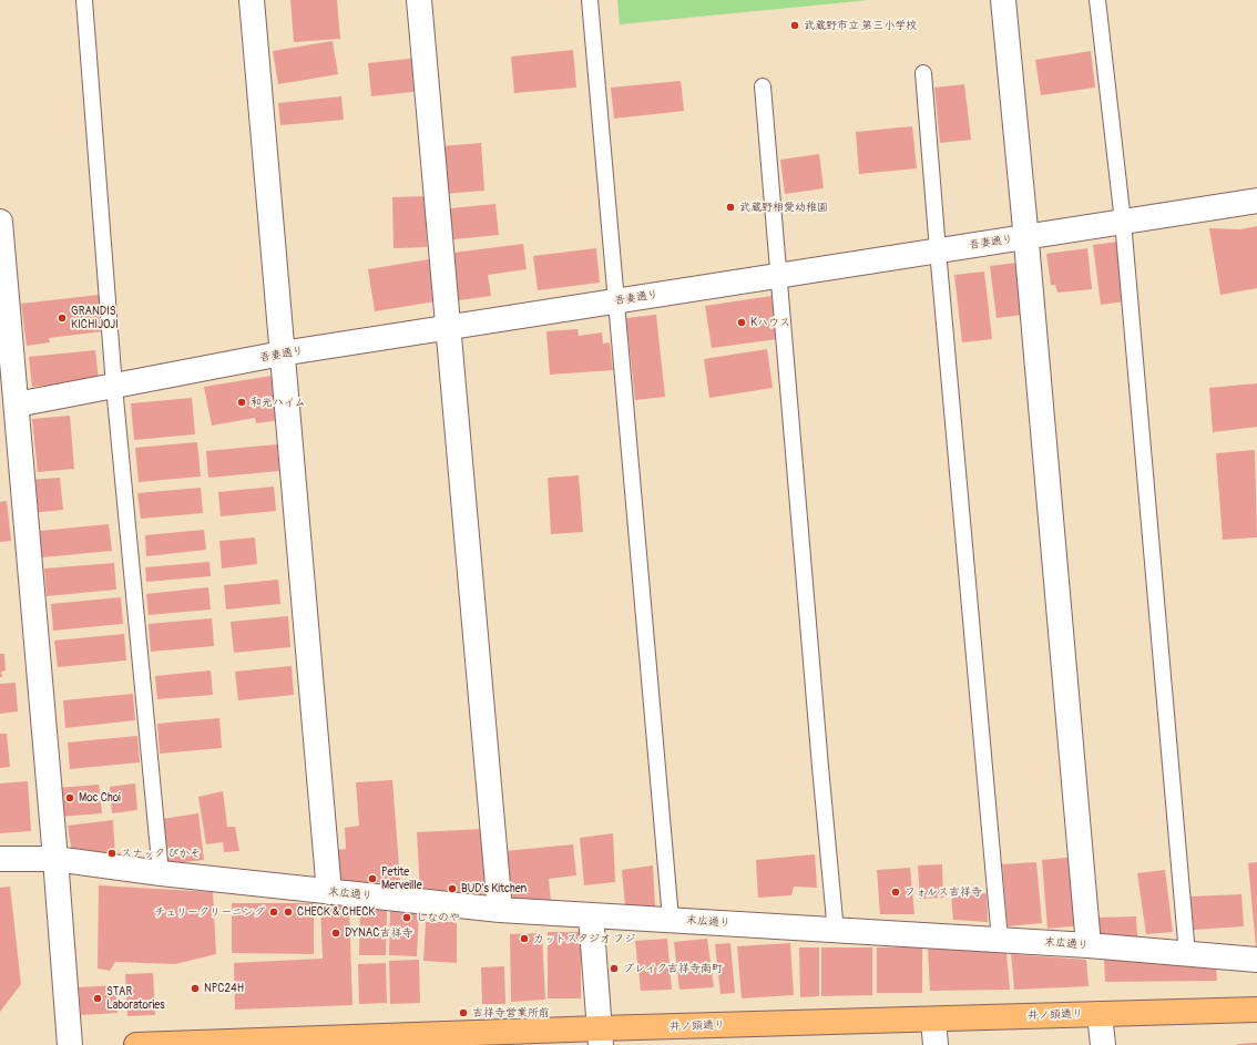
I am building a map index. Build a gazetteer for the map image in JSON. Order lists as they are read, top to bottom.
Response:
{
  "streets": {
    "main road": ["井ノ頭通り"],
    "street": ["吾妻通り", "末広通り"]
  },
  "places": [
    "武蔵野市立 第三小学校",
    "武蔵野相愛幼稚園",
    "GRANDIS KICHIJOJI",
    "Kハウス",
    "和光ハイム",
    "Moc Choi",
    "スナック ぴかそ",
    "Petite Merveille",
    "BUD's Kitchen",
    "フォルス吉祥寺",
    "チェリークリーニング",
    "CHECK & CHECK",
    "しなのや",
    "DYNAC吉祥寺",
    "カットスタジオ フジ",
    "ブレイク吉祥寺南町",
    "NPC24H",
    "STAR Laboratories",
    "吉祥寺営業所前"
  ]
}
